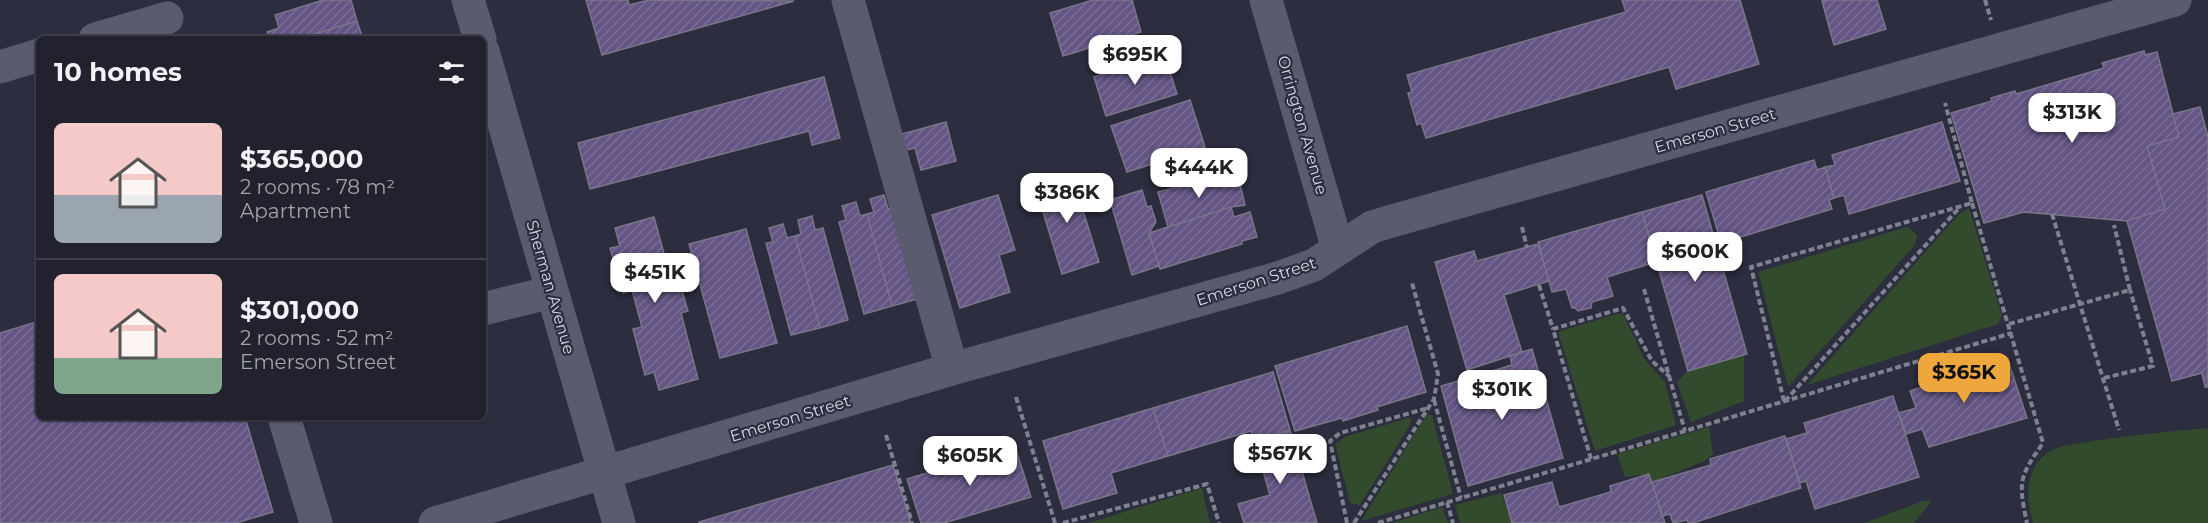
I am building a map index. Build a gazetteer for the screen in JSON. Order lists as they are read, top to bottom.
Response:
{
  "streets": {
    "street": ["Orrington Avenue", "Emerson Street", "Sherman Avenue"]
  },
  "crossings": [
    ["Orrington Avenue", "Emerson Street"],
    ["Emerson Street", "Sherman Avenue"]
  ],
  "page": {
    "price": [
      "$695K",
      "$313K",
      "$444K",
      "$386K",
      "$600K",
      "$451K",
      "$365K",
      "$301K",
      "$567K",
      "$605K"
    ],
    "heading": "10 homes",
    "list": [
      {
        "name": "$365,000",
        "note": "2 rooms · 78 m² · Apartment"
      },
      {
        "name": "$301,000",
        "note": "2 rooms · 52 m² · Emerson Street"
      }
    ]
  }
}
